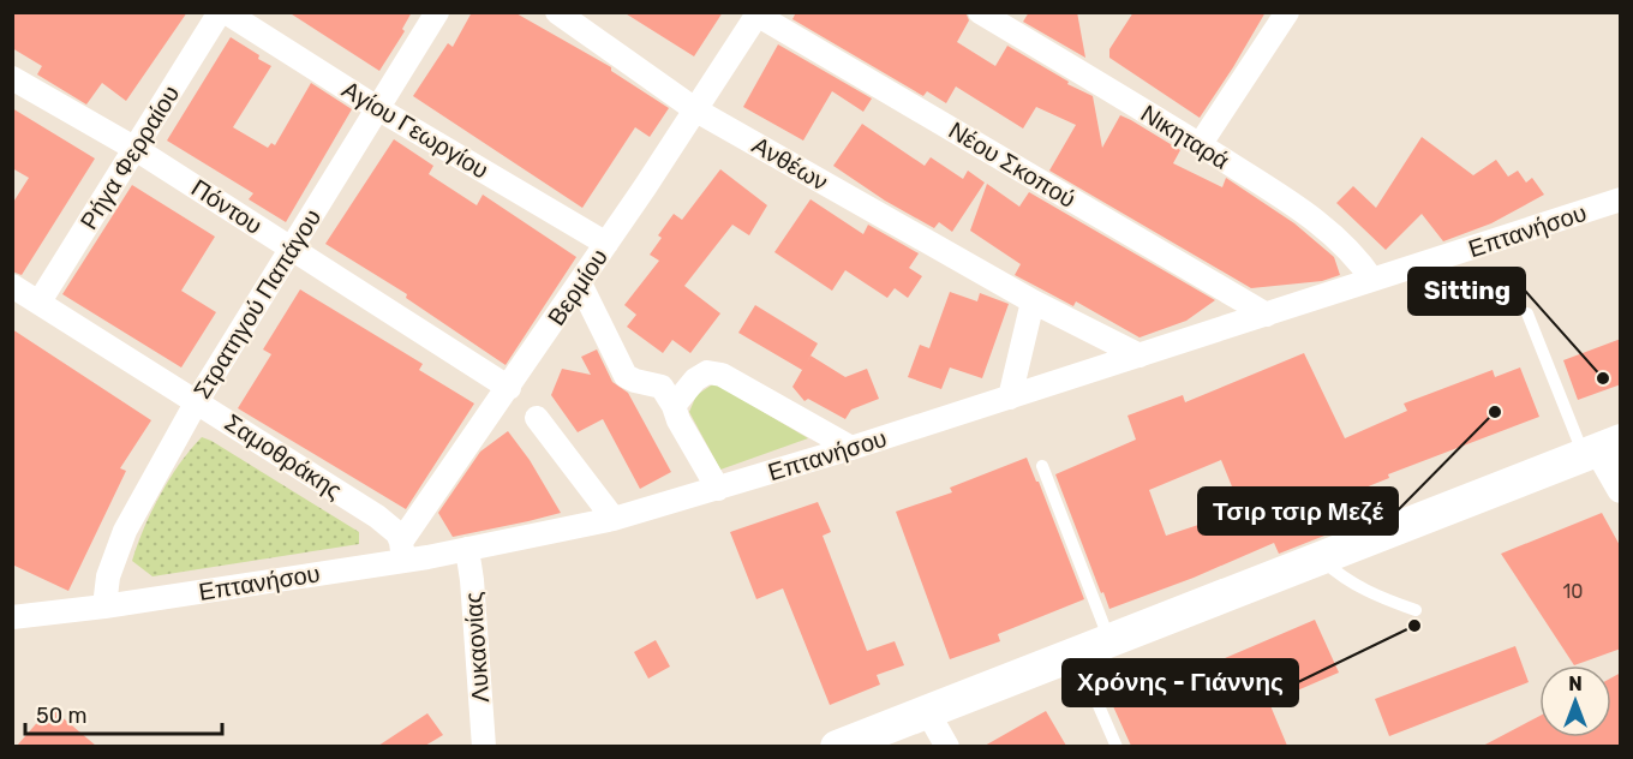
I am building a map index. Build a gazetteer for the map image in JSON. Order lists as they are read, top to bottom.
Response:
{
  "streets": {
    "street": [
      "Αγίου Γεωργίου",
      "Νικηταρά",
      "Ρήγα Φερραίου",
      "Ανθέων",
      "Νέου Σκοπού",
      "Πόντου",
      "Επτανήσου",
      "Βερμίου",
      "Στρατηγού Παπάγου",
      "Σαμοθράκης",
      "Λυκαονίας"
    ]
  },
  "crossings": [
    ["Αγίου Γεωργίου", "Βερμίου"],
    ["Αγίου Γεωργίου", "Στρατηγού Παπάγου"],
    ["Νικηταρά", "Επτανήσου"],
    ["Ρήγα Φερραίου", "Πόντου"],
    ["Ρήγα Φερραίου", "Σαμοθράκης"],
    ["Ανθέων", "Επτανήσου"],
    ["Ανθέων", "Βερμίου"],
    ["Νέου Σκοπού", "Επτανήσου"],
    ["Νέου Σκοπού", "Βερμίου"],
    ["Πόντου", "Βερμίου"],
    ["Πόντου", "Στρατηγού Παπάγου"],
    ["Επτανήσου", "Βερμίου"],
    ["Επτανήσου", "Στρατηγού Παπάγου"],
    ["Επτανήσου", "Σαμοθράκης"],
    ["Επτανήσου", "Λυκαονίας"],
    ["Βερμίου", "Σαμοθράκης"],
    ["Στρατηγού Παπάγου", "Σαμοθράκης"]
  ],
  "places": ["Sitting", "Τσιρ τσιρ Μεζέ", "Χρόνης - Γιάννης"],
  "house_numbers": ["10"],
  "scale_bar": "50 m",
  "north": "top"
}
